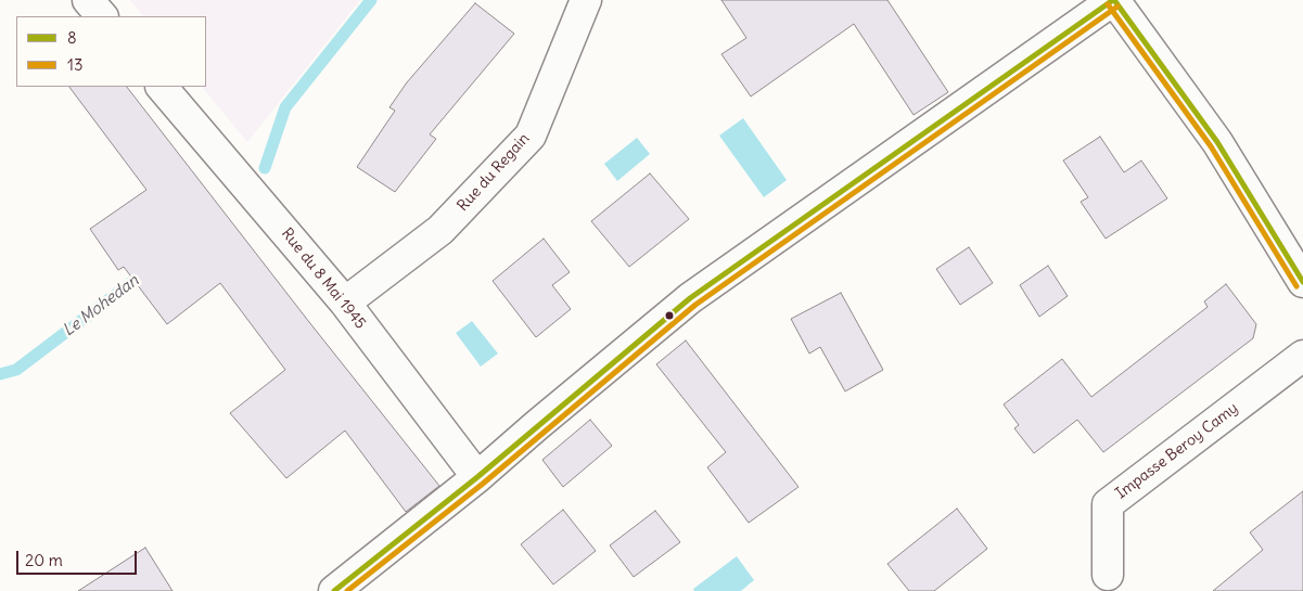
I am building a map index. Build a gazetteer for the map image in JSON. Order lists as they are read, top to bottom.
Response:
{
  "streets": {
    "street": ["Rue du Regain", "Rue du 8 Mai 1945", "Impasse Beroy Camy"]
  },
  "crossings": [
    ["Rue du Regain", "Rue du 8 Mai 1945"]
  ],
  "water": ["Le Mohedan"],
  "lines": ["transit line 8", "transit line 13"],
  "legend": ["8", "13"],
  "scale_bar": "20 m"
}
